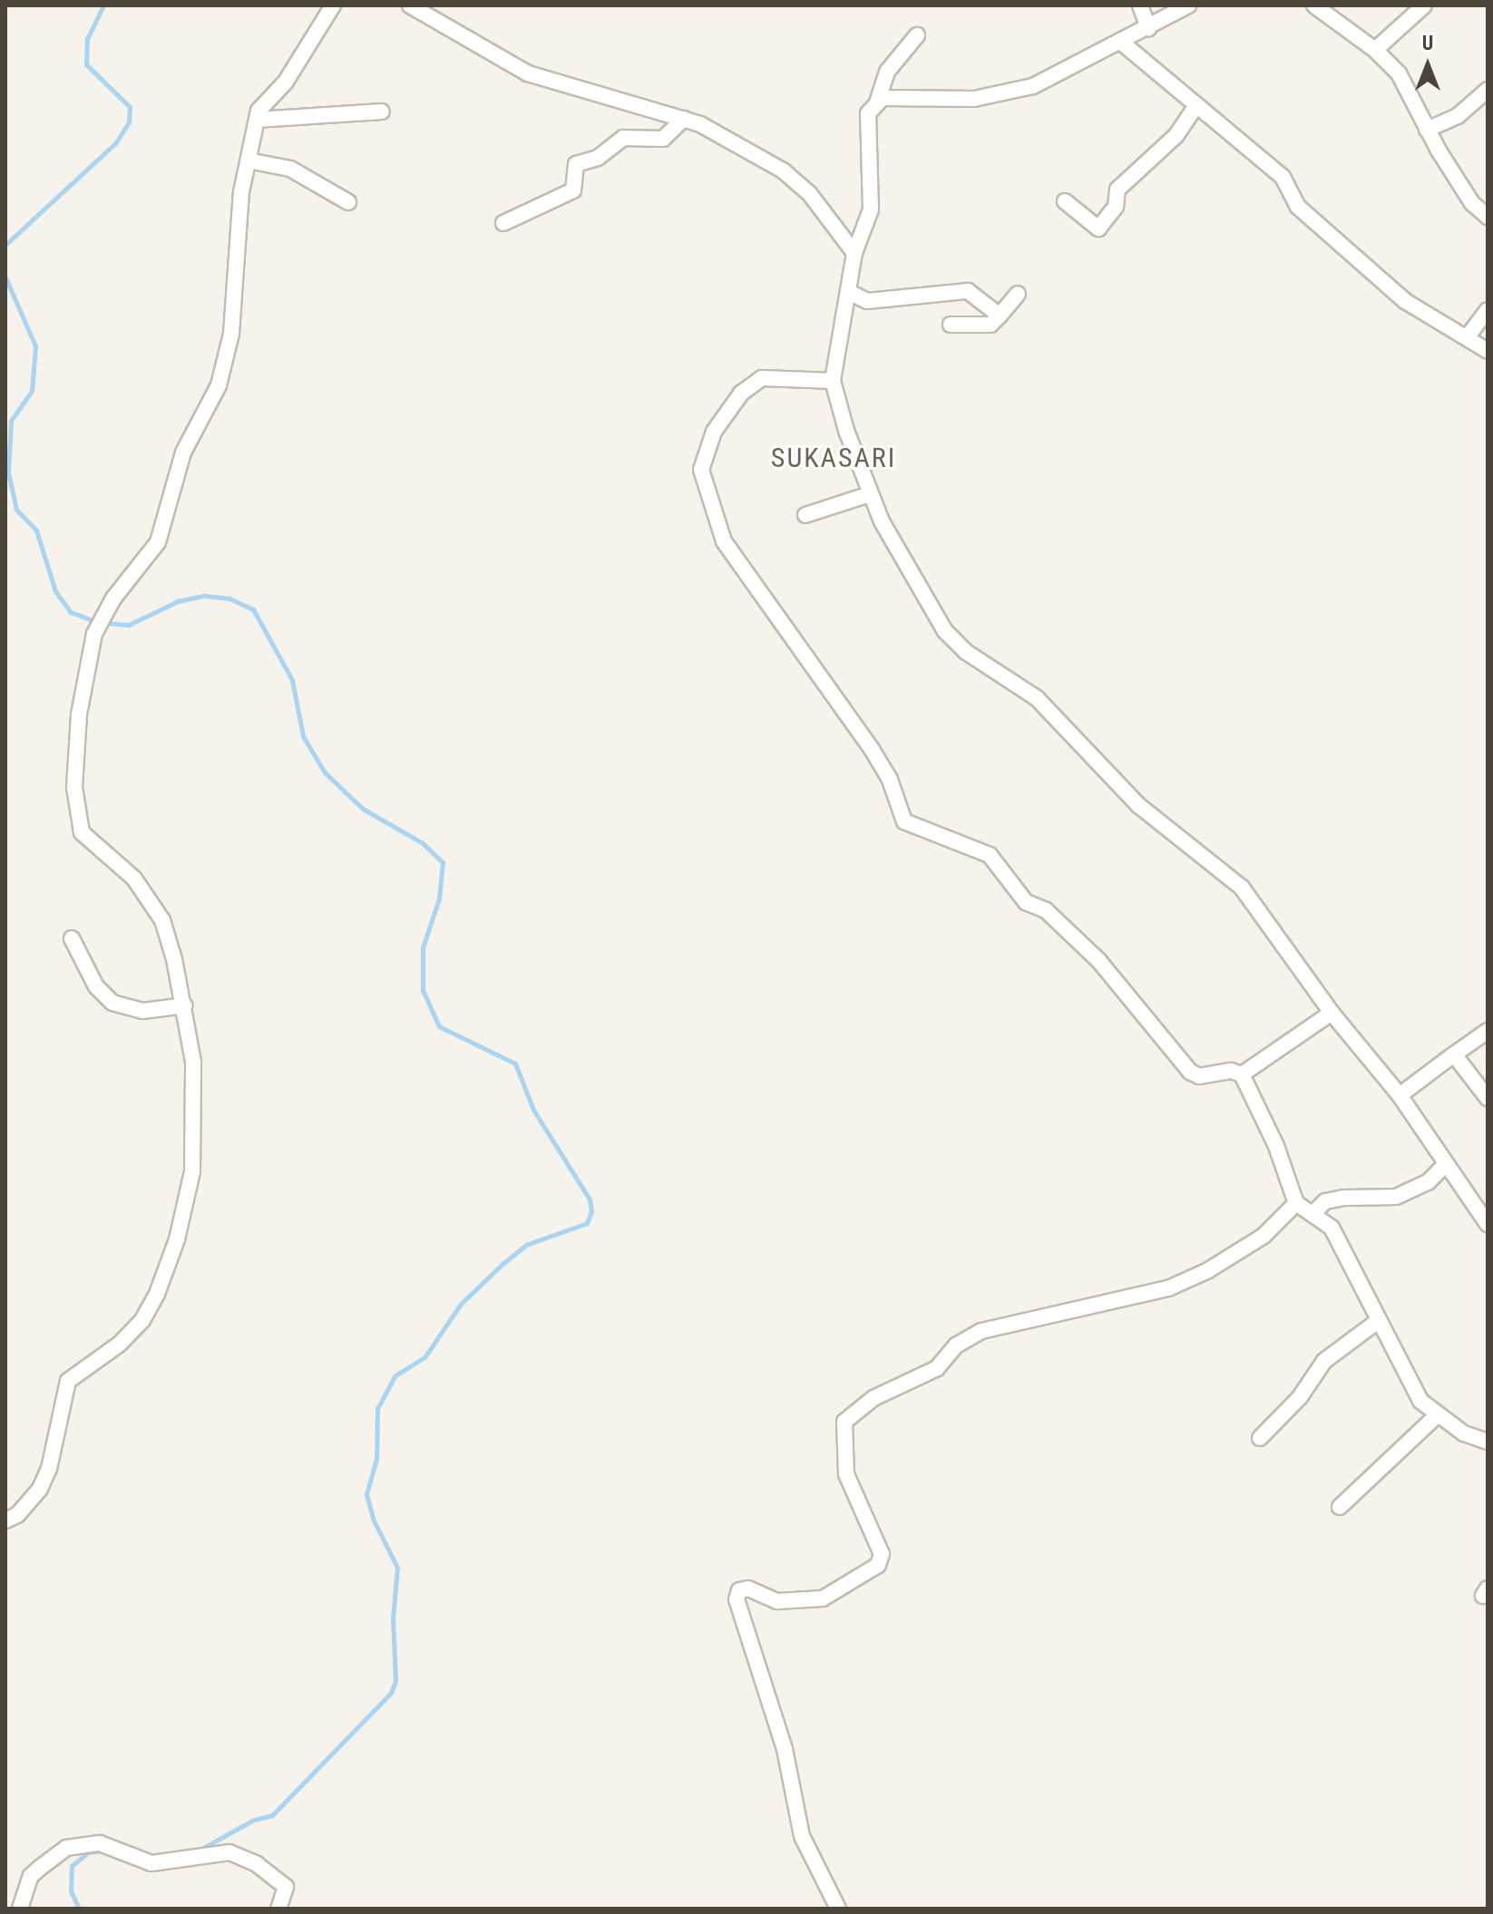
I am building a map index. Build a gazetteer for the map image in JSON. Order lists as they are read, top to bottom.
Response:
{
  "districts": ["SUKASARI"],
  "north": "top"
}
